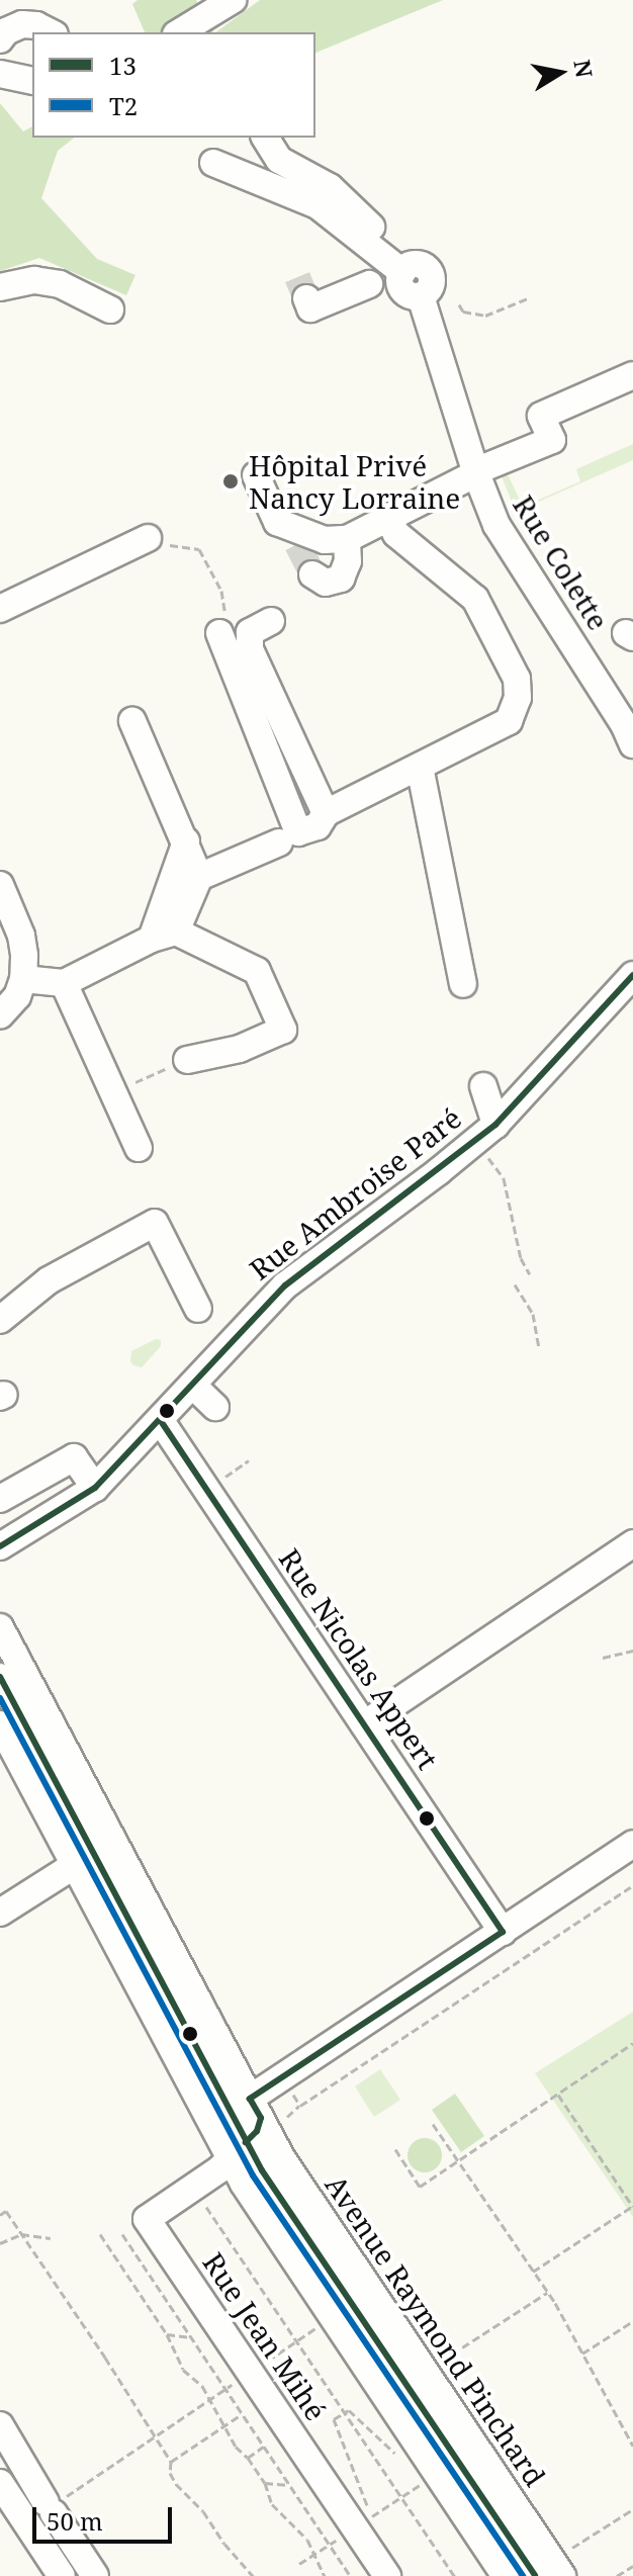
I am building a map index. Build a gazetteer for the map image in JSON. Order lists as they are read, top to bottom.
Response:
{
  "streets": {
    "street": [
      "Rue Colette",
      "Rue Ambroise Paré",
      "Rue Nicolas Appert",
      "Avenue Raymond Pinchard",
      "Rue Jean Mihé"
    ]
  },
  "crossings": [
    ["Rue Ambroise Paré", "Rue Nicolas Appert"],
    ["Avenue Raymond Pinchard", "Rue Jean Mihé"]
  ],
  "places": ["Hôpital Privé Nancy Lorraine"],
  "lines": ["transit line 13", "transit line T2"],
  "legend": ["13", "T2"],
  "scale_bar": "50 m",
  "north": "right"
}
